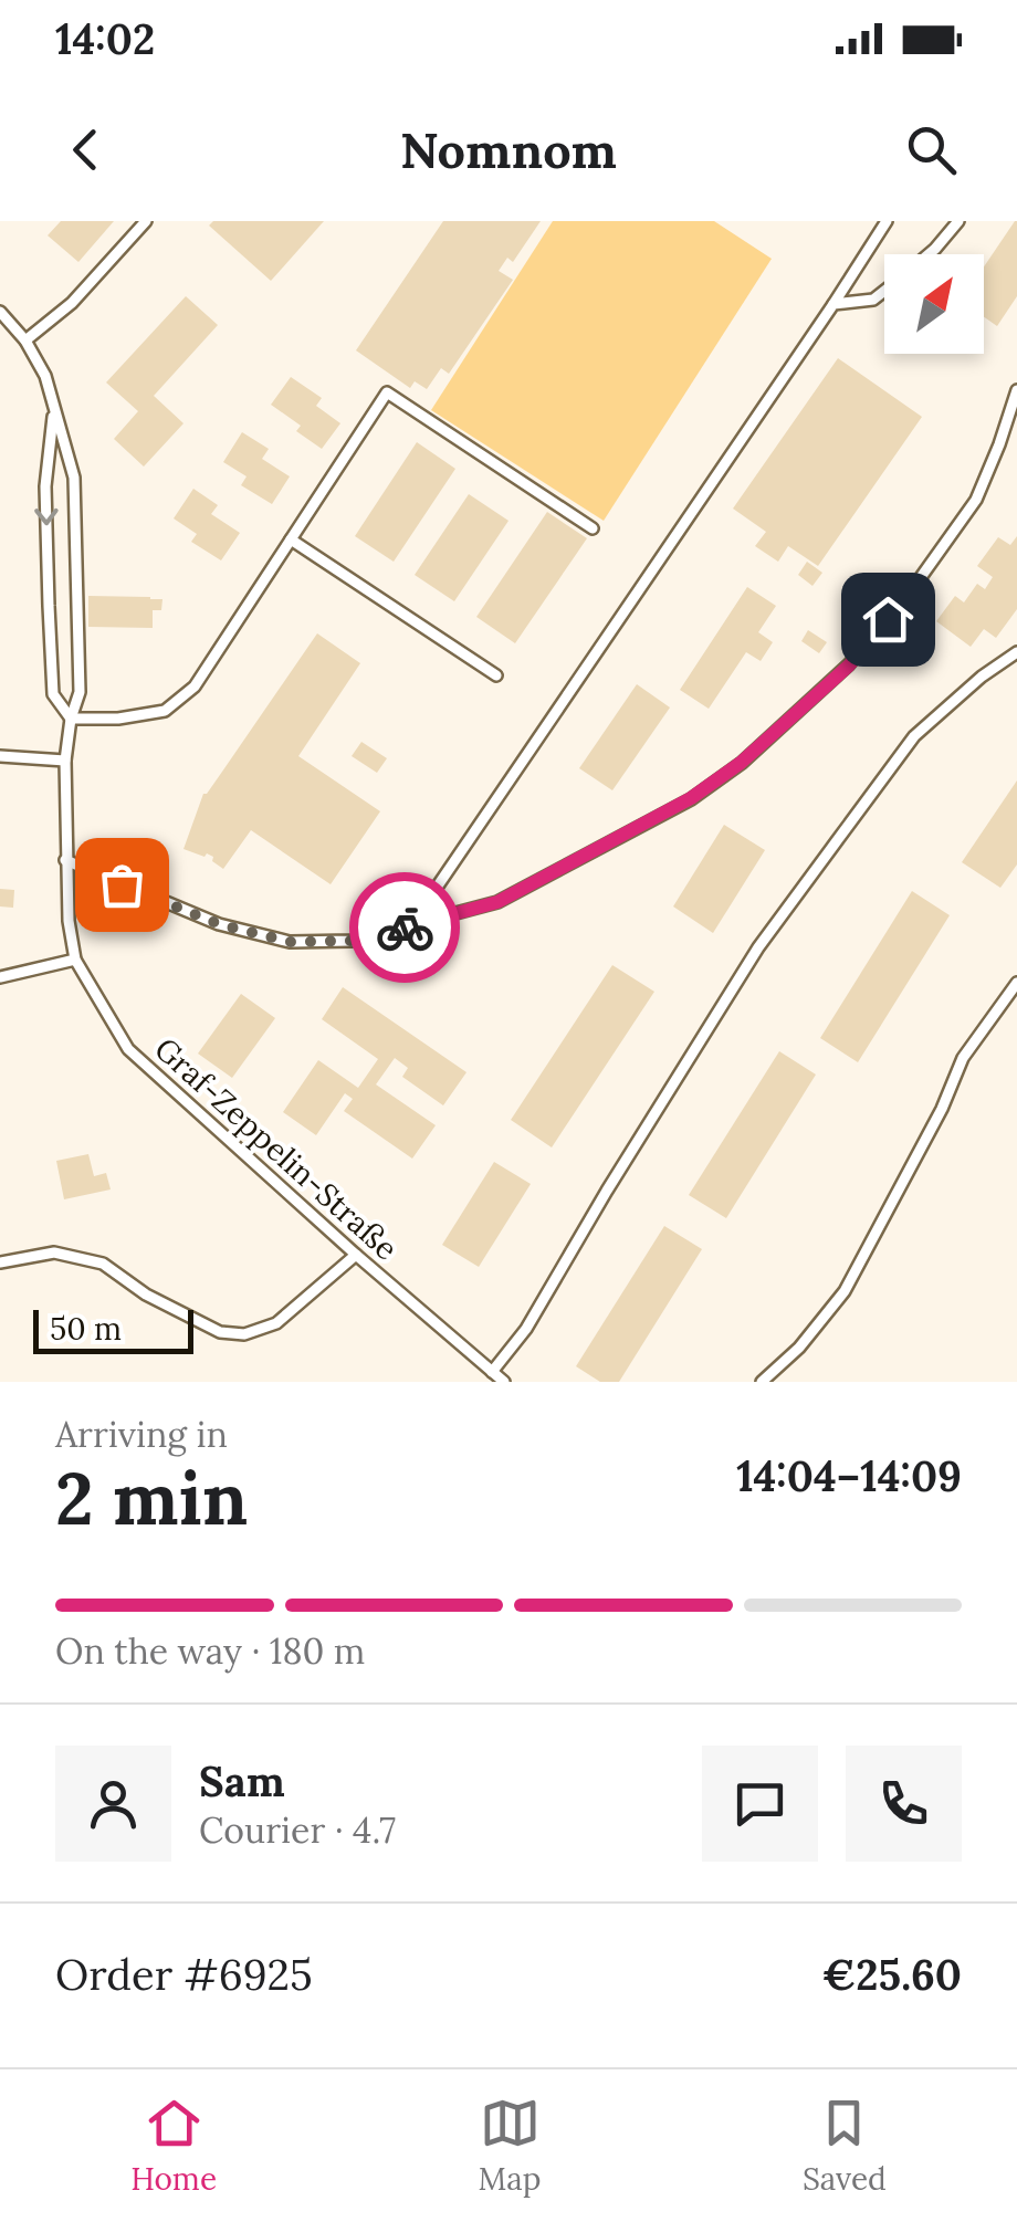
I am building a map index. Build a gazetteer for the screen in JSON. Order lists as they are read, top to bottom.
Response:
{
  "streets": {
    "lane": ["Graf-Zeppelin-Straße"]
  },
  "scale_bar": "50 m",
  "north": "top right",
  "page": {
    "status": "14:02",
    "header": "Nomnom",
    "scale": "50 m",
    "heading": ["2 min", "Arriving in", "14:04–14:09"],
    "panel": [
      "Sam",
      "Courier · 4.7",
      "Order #6925",
      "€25.60"
    ],
    "bar": "On the way · 180 m",
    "tabs": ["Home", "Map", "Saved"]
  }
}
